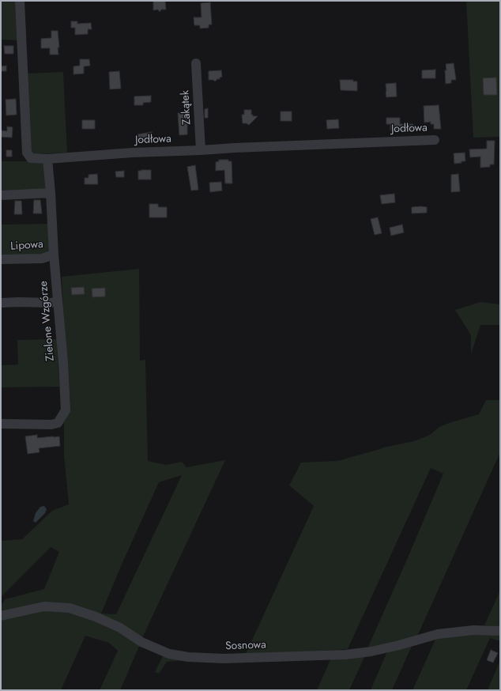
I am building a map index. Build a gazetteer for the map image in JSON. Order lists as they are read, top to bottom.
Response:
{
  "streets": {
    "street": [
      "Zakątek",
      "Jodłowa",
      "Lipowa",
      "Zielone Wzgórze",
      "Sosnowa"
    ]
  },
  "crossings": [
    ["Zakątek", "Jodłowa"],
    ["Jodłowa", "Zielone Wzgórze"],
    ["Lipowa", "Zielone Wzgórze"]
  ]
}
